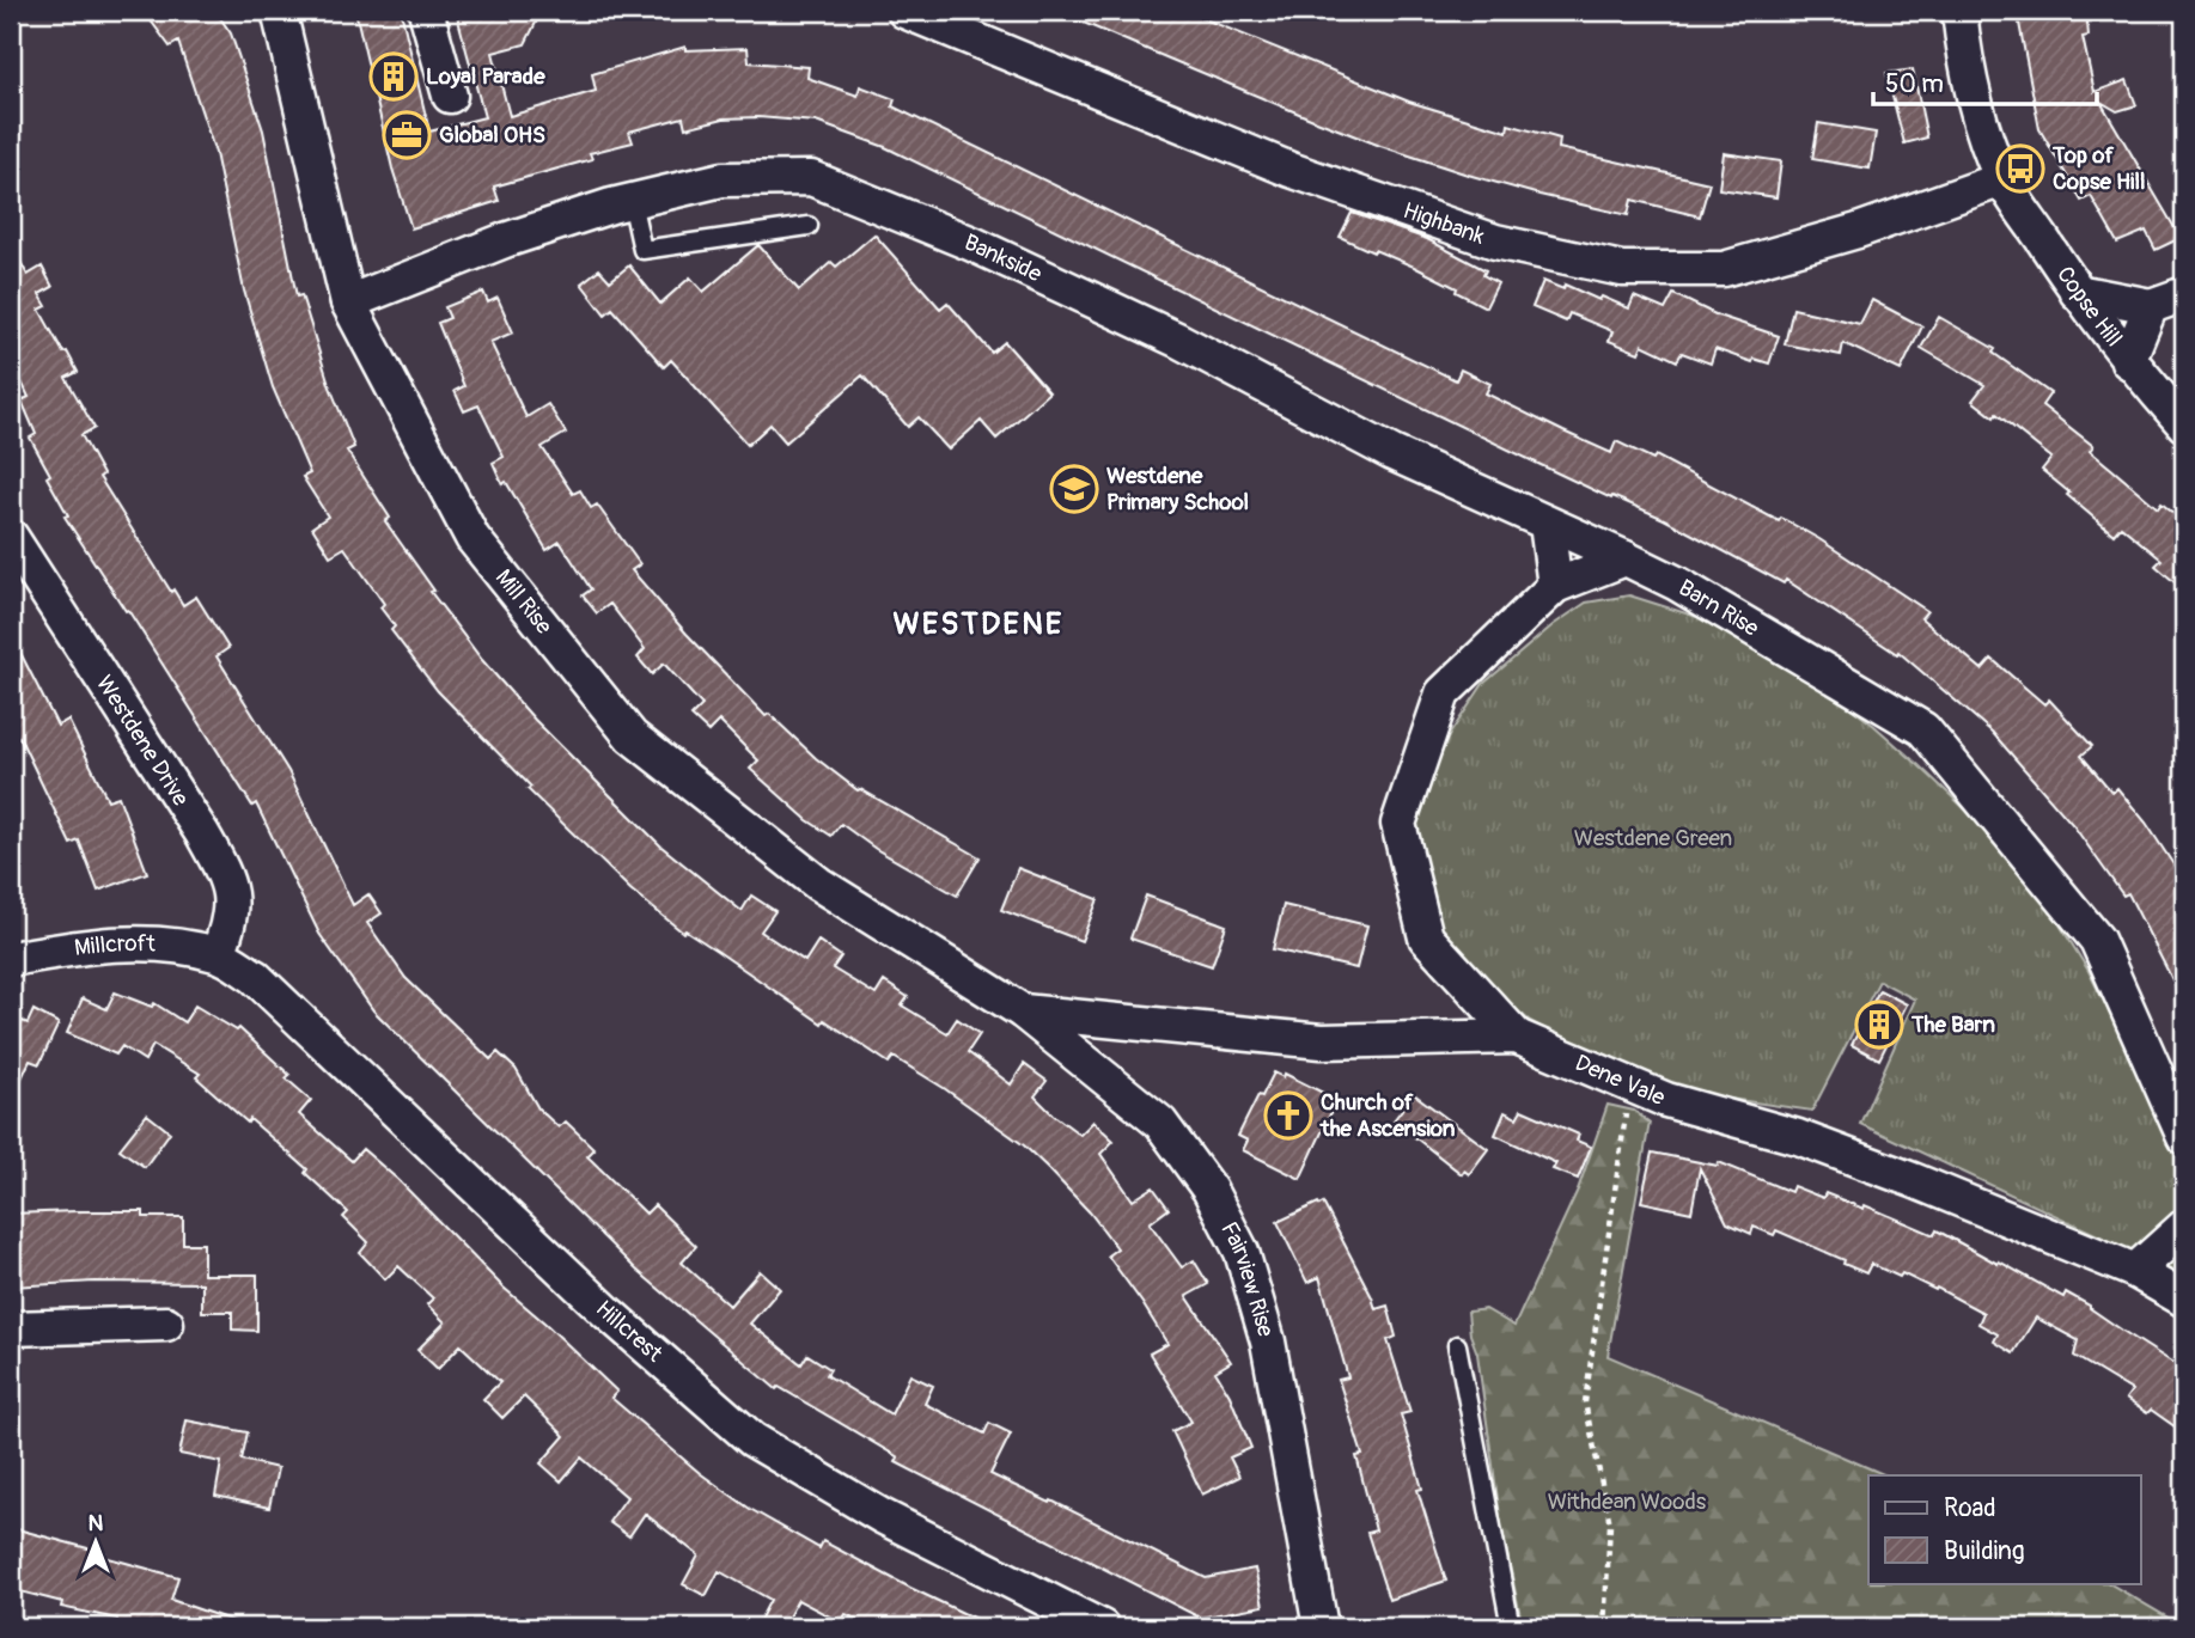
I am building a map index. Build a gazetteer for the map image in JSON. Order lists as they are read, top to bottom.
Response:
{
  "streets": {
    "street": [
      "Highbank",
      "Bankside",
      "Copse Hill",
      "Mill Rise",
      "Barn Rise",
      "Westdene Drive",
      "Millcroft",
      "Dene Vale",
      "Fairview Rise",
      "Hillcrest"
    ]
  },
  "crossings": [
    ["Highbank", "Copse Hill"],
    ["Bankside", "Mill Rise"],
    ["Bankside", "Barn Rise"],
    ["Mill Rise", "Dene Vale"],
    ["Mill Rise", "Fairview Rise"],
    ["Westdene Drive", "Millcroft"],
    ["Westdene Drive", "Hillcrest"],
    ["Millcroft", "Hillcrest"],
    ["Dene Vale", "Fairview Rise"]
  ],
  "districts": ["WESTDENE"],
  "parks": ["Westdene Green", "Withdean Woods"],
  "places": {
    "building": ["Loyal Parade", "The Barn"],
    "office": ["Global OHS"],
    "bus stop": ["Top of Copse Hill"],
    "school or university": ["Westdene Primary School"],
    "church": ["Church of the Ascension"]
  },
  "legend": ["Road", "Building"],
  "scale_bar": "50 m",
  "north": "top"
}
